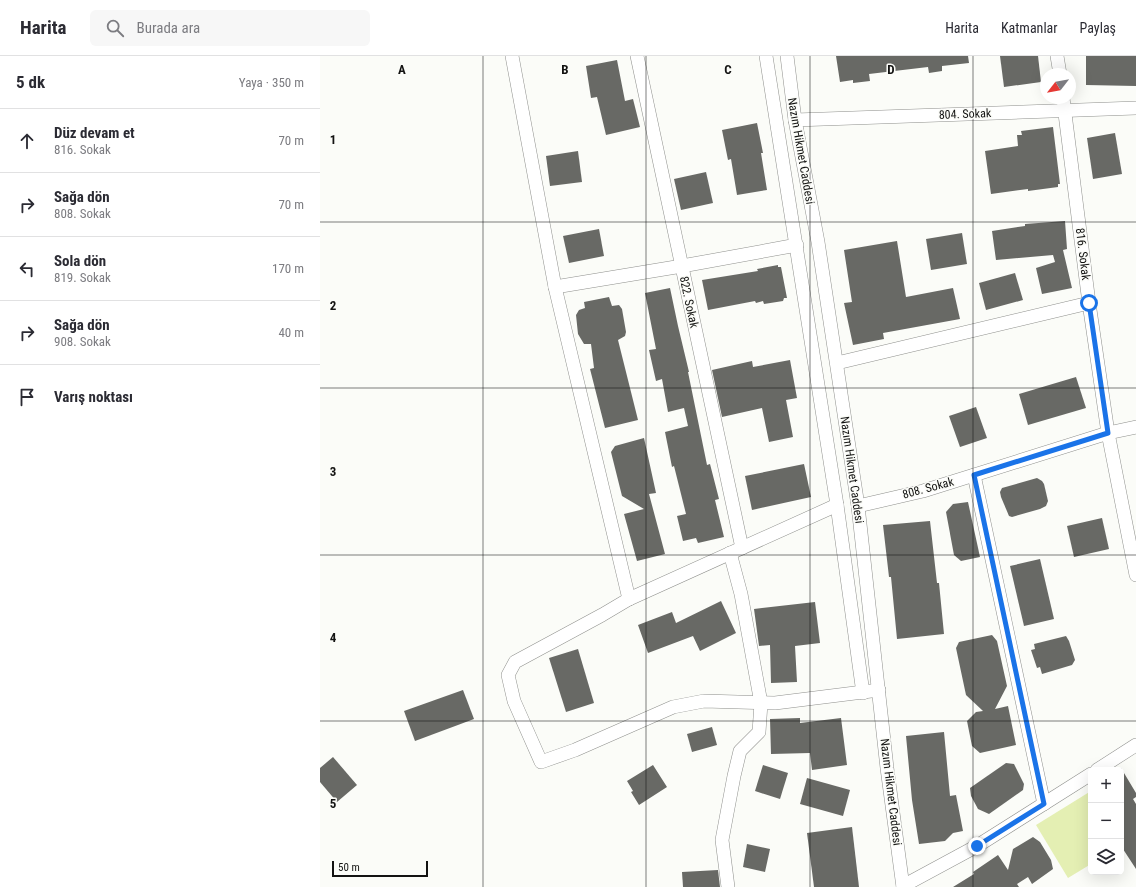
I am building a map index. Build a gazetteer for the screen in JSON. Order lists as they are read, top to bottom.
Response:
{
  "streets": {
    "street": [
      "804. Sokak",
      "Nazım Hikmet Caddesi",
      "816. Sokak",
      "822. Sokak",
      "808. Sokak"
    ]
  },
  "crossings": [
    ["804. Sokak", "Nazım Hikmet Caddesi"],
    ["804. Sokak", "816. Sokak"],
    ["Nazım Hikmet Caddesi", "808. Sokak"],
    ["816. Sokak", "808. Sokak"]
  ],
  "scale_bar": "50 m",
  "north": "bottom left",
  "page": {
    "header": "Harita",
    "search": "Burada ara",
    "nav": ["Harita", "Katmanlar", "Paylaş"],
    "heading": ["5 dk", "Yaya · 350 m"],
    "list": [
      ["Düz devam et", "816. Sokak", "70 m"],
      ["Sağa dön", "808. Sokak", "70 m"],
      ["Sola dön", "819. Sokak", "170 m"],
      ["Sağa dön", "908. Sokak", "40 m"],
      "Varış noktası"
    ],
    "map_buttons": ["+", "−"],
    "scale": "50 m"
  },
  "grid": {
    "columns": [
      "A",
      "B",
      "C",
      "D"
    ],
    "rows": [
      "1",
      "2",
      "3",
      "4",
      "5"
    ]
  }
}
